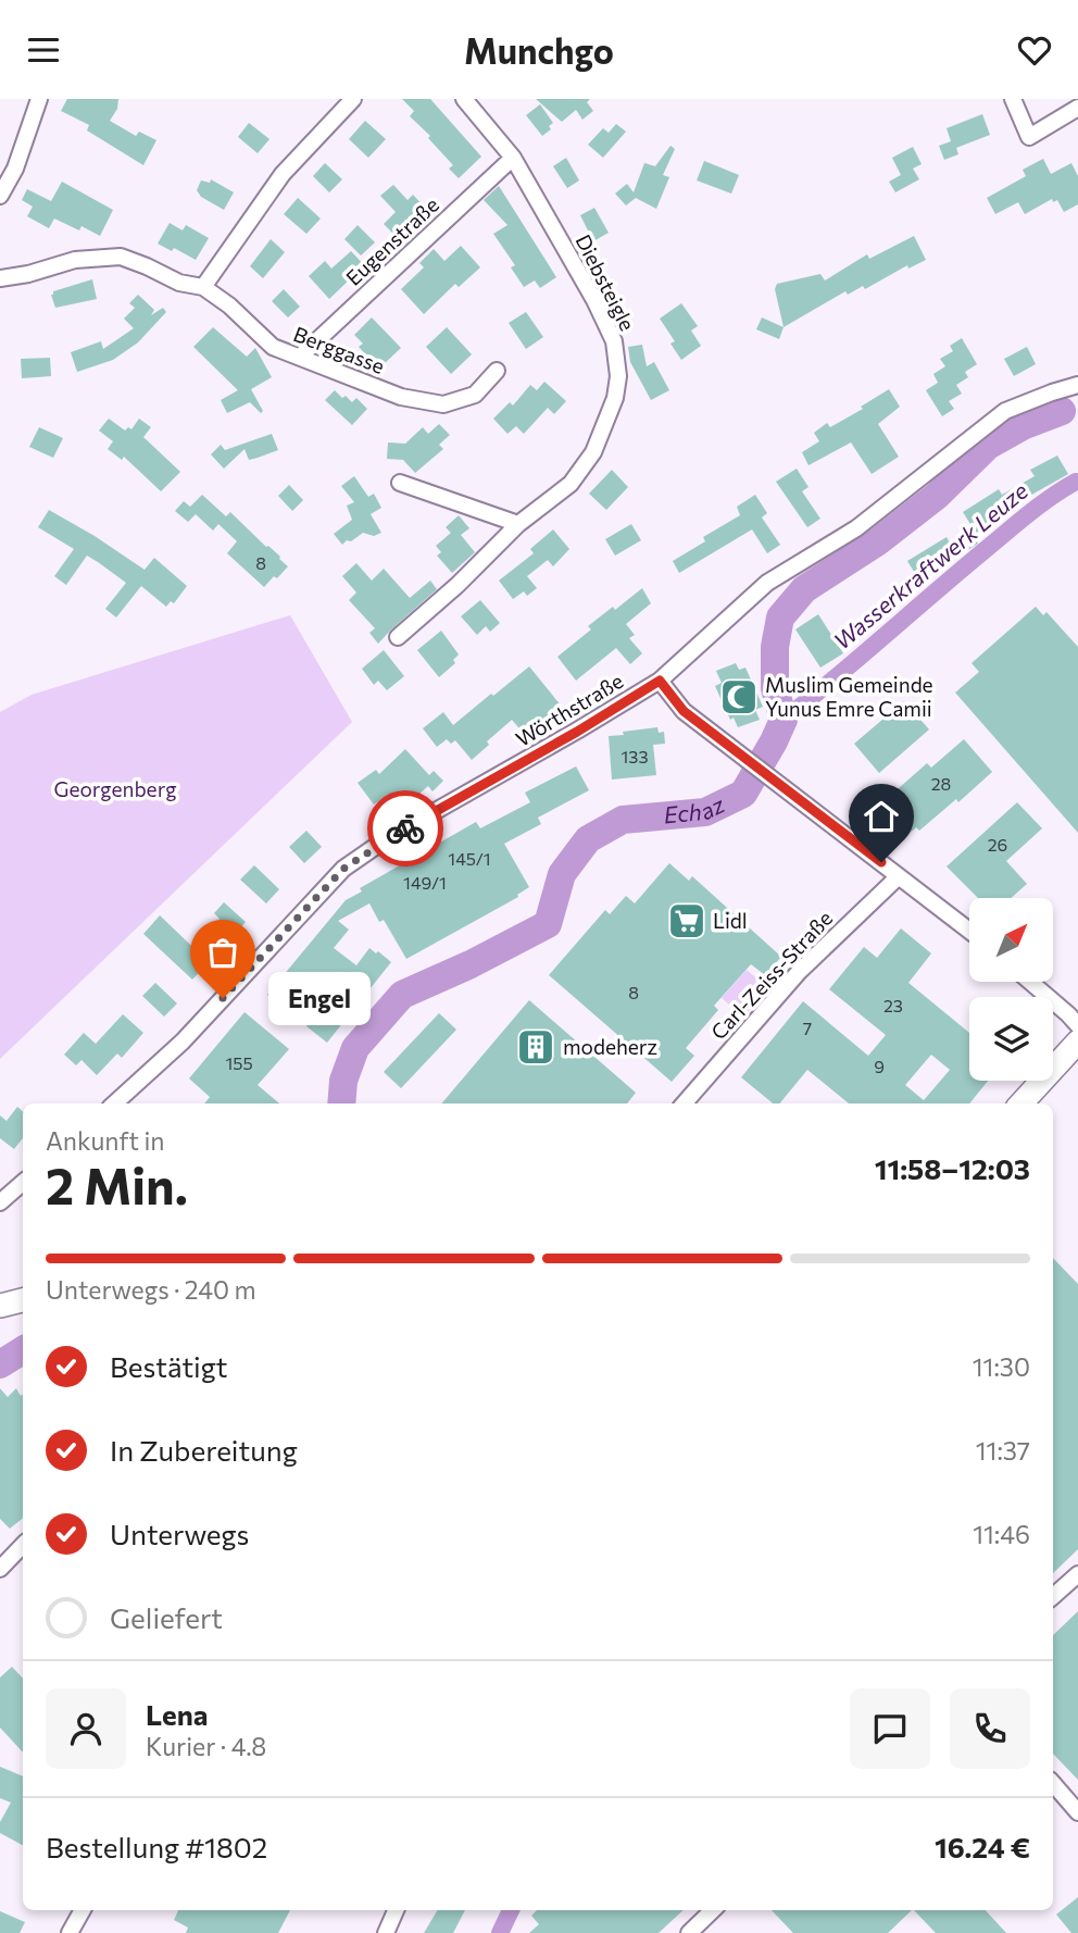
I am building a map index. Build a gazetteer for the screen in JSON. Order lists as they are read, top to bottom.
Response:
{
  "streets": {
    "street": [
      "Eugenstraße",
      "Diebsteigle",
      "Berggasse",
      "Wörthstraße",
      "Carl-Zeiss-Straße"
    ]
  },
  "crossings": [
    ["Eugenstraße", "Diebsteigle"],
    ["Eugenstraße", "Berggasse"]
  ],
  "water": ["Wasserkraftwerk Leuze", "Echaz"],
  "parks": ["Georgenberg"],
  "places": {
    "mosque": ["Muslim Gemeinde Yunus Emre Camii"],
    "supermarket": ["Lidl"],
    "other": ["Engel"],
    "building": ["modeherz"]
  },
  "house_numbers": [
    "8",
    "133",
    "28",
    "26",
    "145/1",
    "149/1",
    "8",
    "23",
    "7",
    "155",
    "9"
  ],
  "north": "top right",
  "page": {
    "header": "Munchgo",
    "bubble": "Engel",
    "heading": ["2 Min.", "Ankunft in", "11:58–12:03"],
    "panel": [
      "Lena",
      "Kurier · 4.8",
      "Bestellung #1802",
      "16.24 €"
    ],
    "bar": "Unterwegs · 240 m",
    "list": [
      ["Bestätigt", "11:30"],
      ["In Zubereitung", "11:37"],
      ["Unterwegs", "11:46"],
      "Geliefert"
    ]
  }
}
